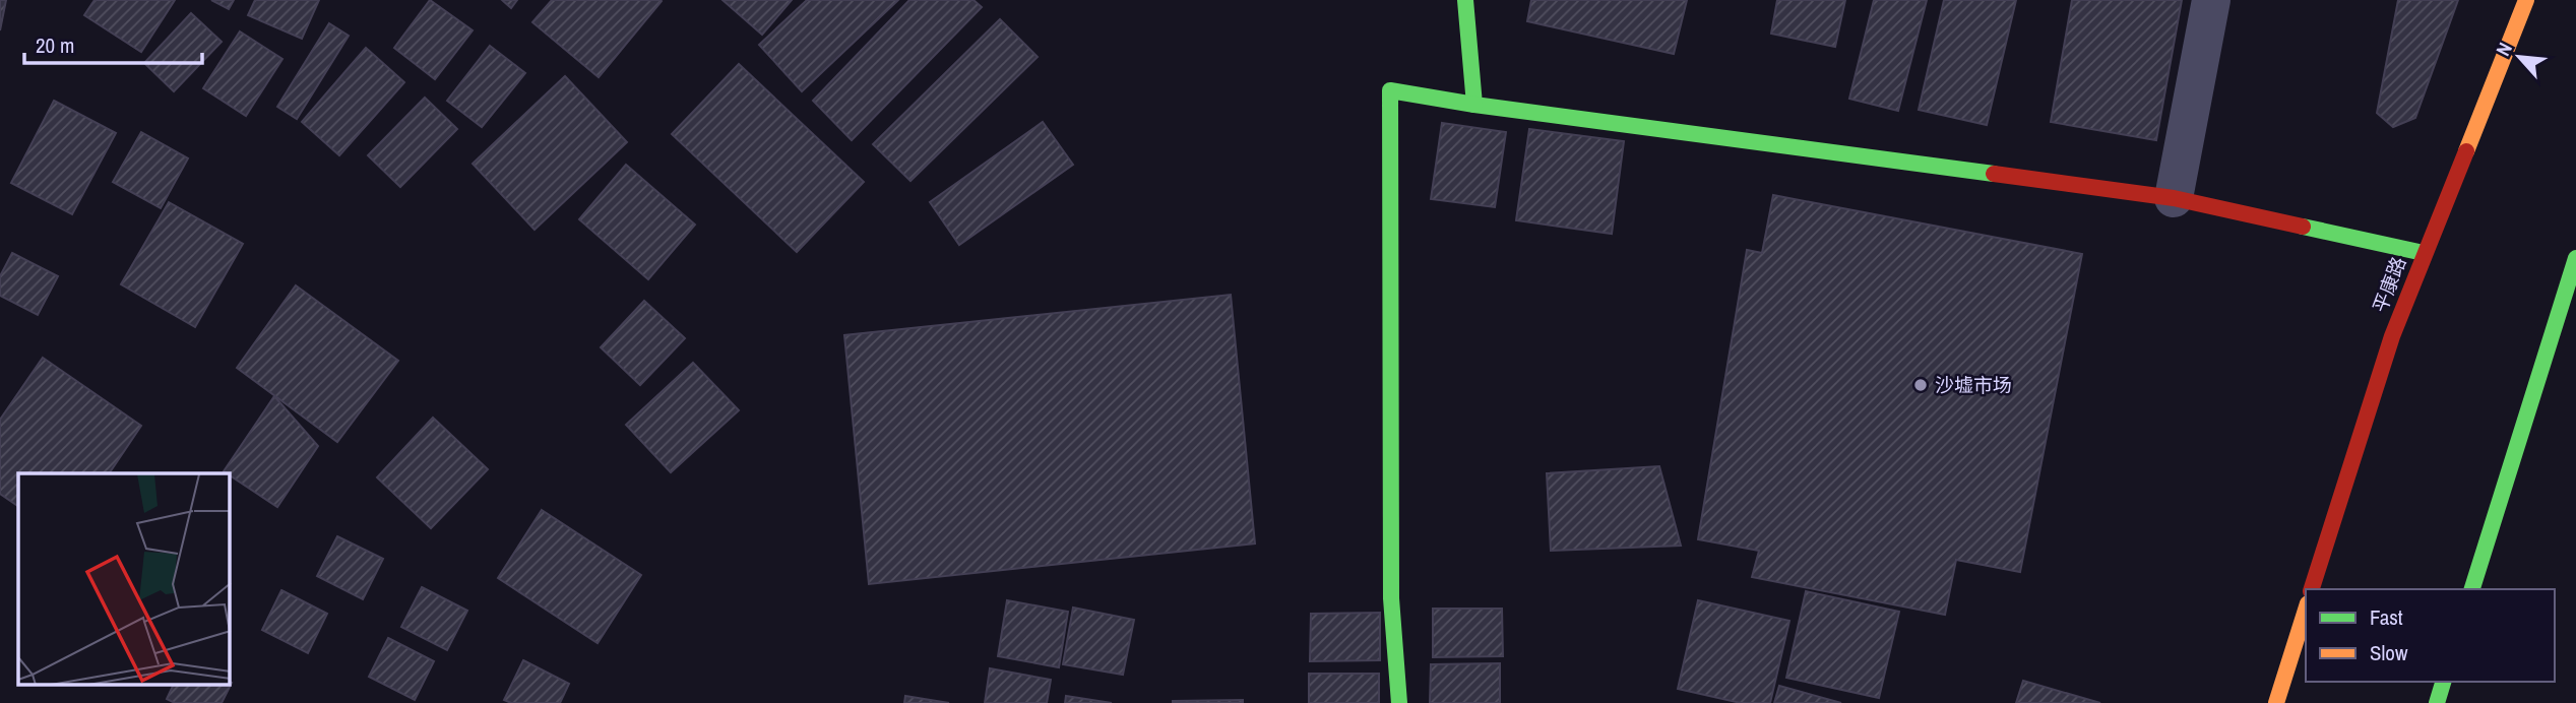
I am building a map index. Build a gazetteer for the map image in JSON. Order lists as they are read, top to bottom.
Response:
{
  "streets": {
    "street": ["平康路"]
  },
  "places": ["沙墟市场"],
  "legend": ["Fast", "Slow"],
  "scale_bar": "20 m",
  "north": "top left"
}
